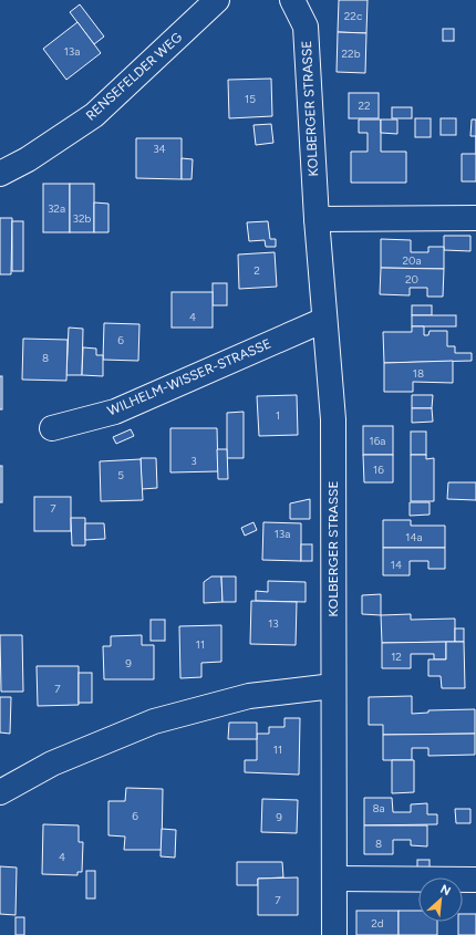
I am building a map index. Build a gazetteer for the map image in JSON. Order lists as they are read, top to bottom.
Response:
{
  "streets": {
    "street": ["RENSEFELDER WEG", "KOLBERGER STRASSE", "WILHELM-WISSER-STRASSE"]
  },
  "crossings": [
    ["KOLBERGER STRASSE", "WILHELM-WISSER-STRASSE"]
  ],
  "house_numbers": [
    "22c",
    "13a",
    "22b",
    "15",
    "22",
    "34",
    "32a",
    "32b",
    "20a",
    "2",
    "20",
    "4",
    "6",
    "8",
    "18",
    "1",
    "16a",
    "3",
    "16",
    "5",
    "7",
    "13a",
    "14a",
    "14",
    "13",
    "11",
    "12",
    "9",
    "7",
    "11",
    "8a",
    "6",
    "9",
    "8",
    "4",
    "7",
    "2d"
  ],
  "north": "top right"
}
